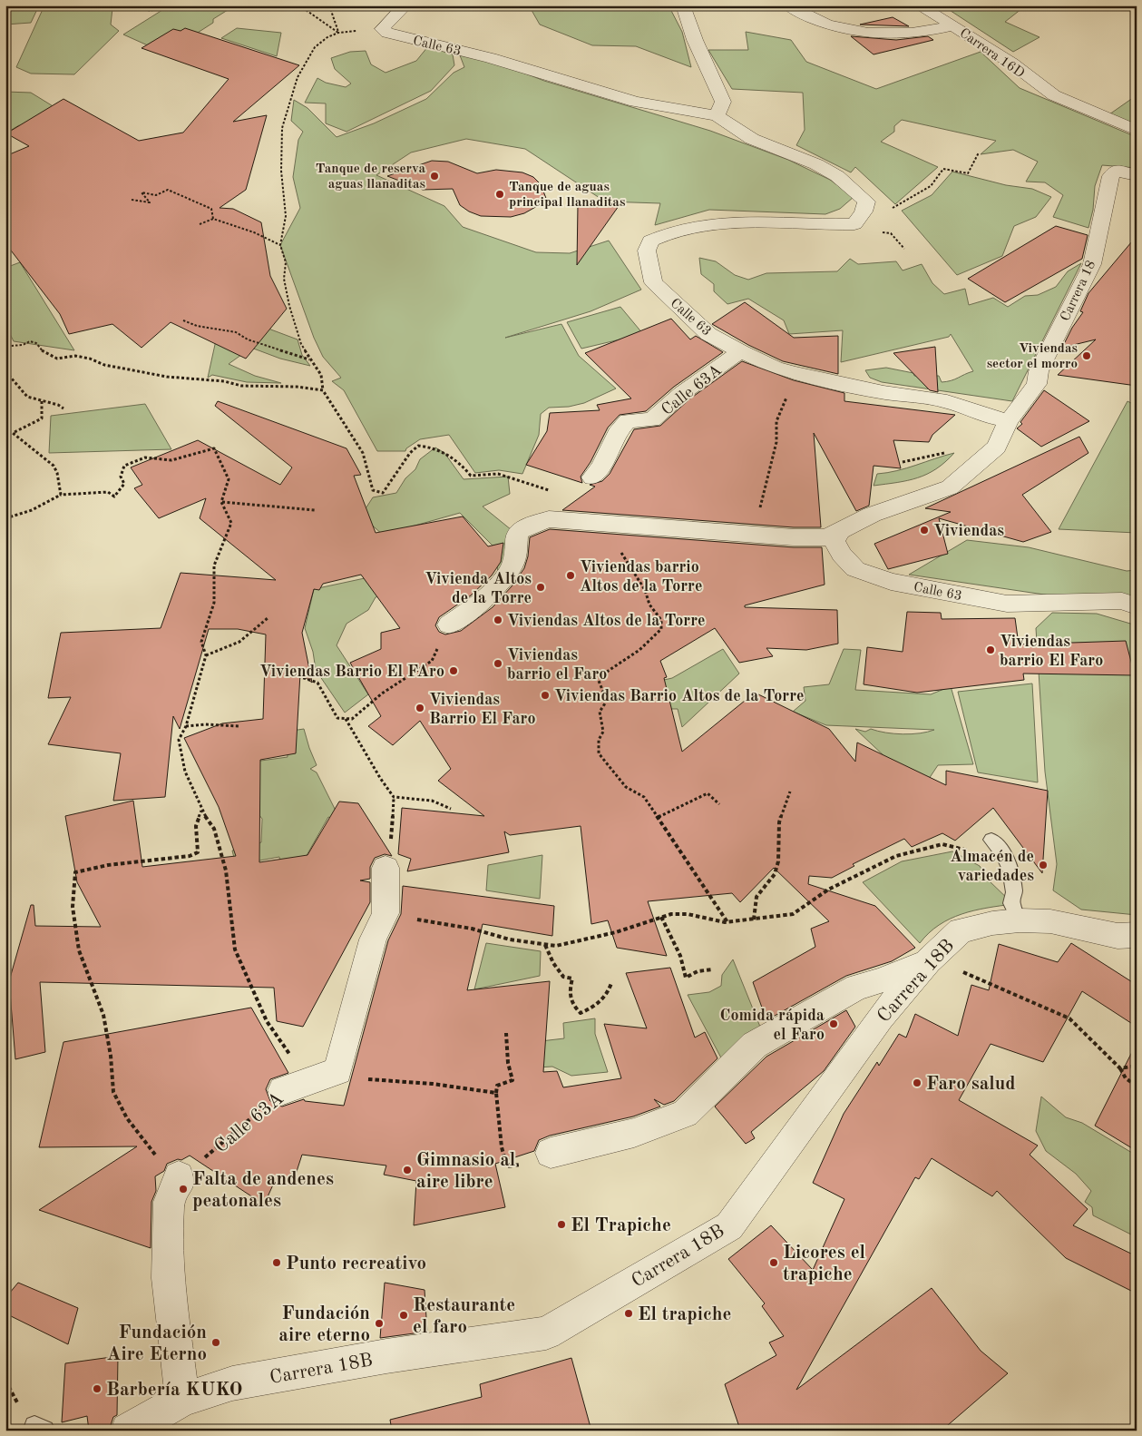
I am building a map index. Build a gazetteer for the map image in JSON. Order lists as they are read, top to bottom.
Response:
{
  "streets": {
    "street": [
      "Calle 63",
      "Carrera 16D",
      "Carrera 18",
      "Calle 63A",
      "Carrera 18B"
    ]
  },
  "crossings": [
    ["Calle 63", "Carrera 18"],
    ["Calle 63", "Calle 63A"]
  ],
  "places": [
    "Tanque de reserva aguas llanaditas",
    "Tanque de aguas principal llanaditas",
    "Viviendas sector el morro",
    "Viviendas",
    "Viviendas barrio Altos de la Torre",
    "Vivienda Altos de la Torre",
    "Viviendas Altos de la Torre",
    "Viviendas barrio El Faro",
    "Viviendas barrio el Faro",
    "Viviendas Barrio El FAro",
    "Viviendas Barrio Altos de la Torre",
    "Viviendas Barrio El Faro",
    "Almacén de variedades",
    "Comida rápida el Faro",
    "Faro salud",
    "Gimnasio al aire libre",
    "Falta de andenes peatonales",
    "El Trapiche",
    "Punto recreativo",
    "Licores el trapiche",
    "El trapiche",
    "Restaurante el faro",
    "Fundación aire eterno",
    "Fundación Aire Eterno",
    "Barbería KUKO"
  ]
}
